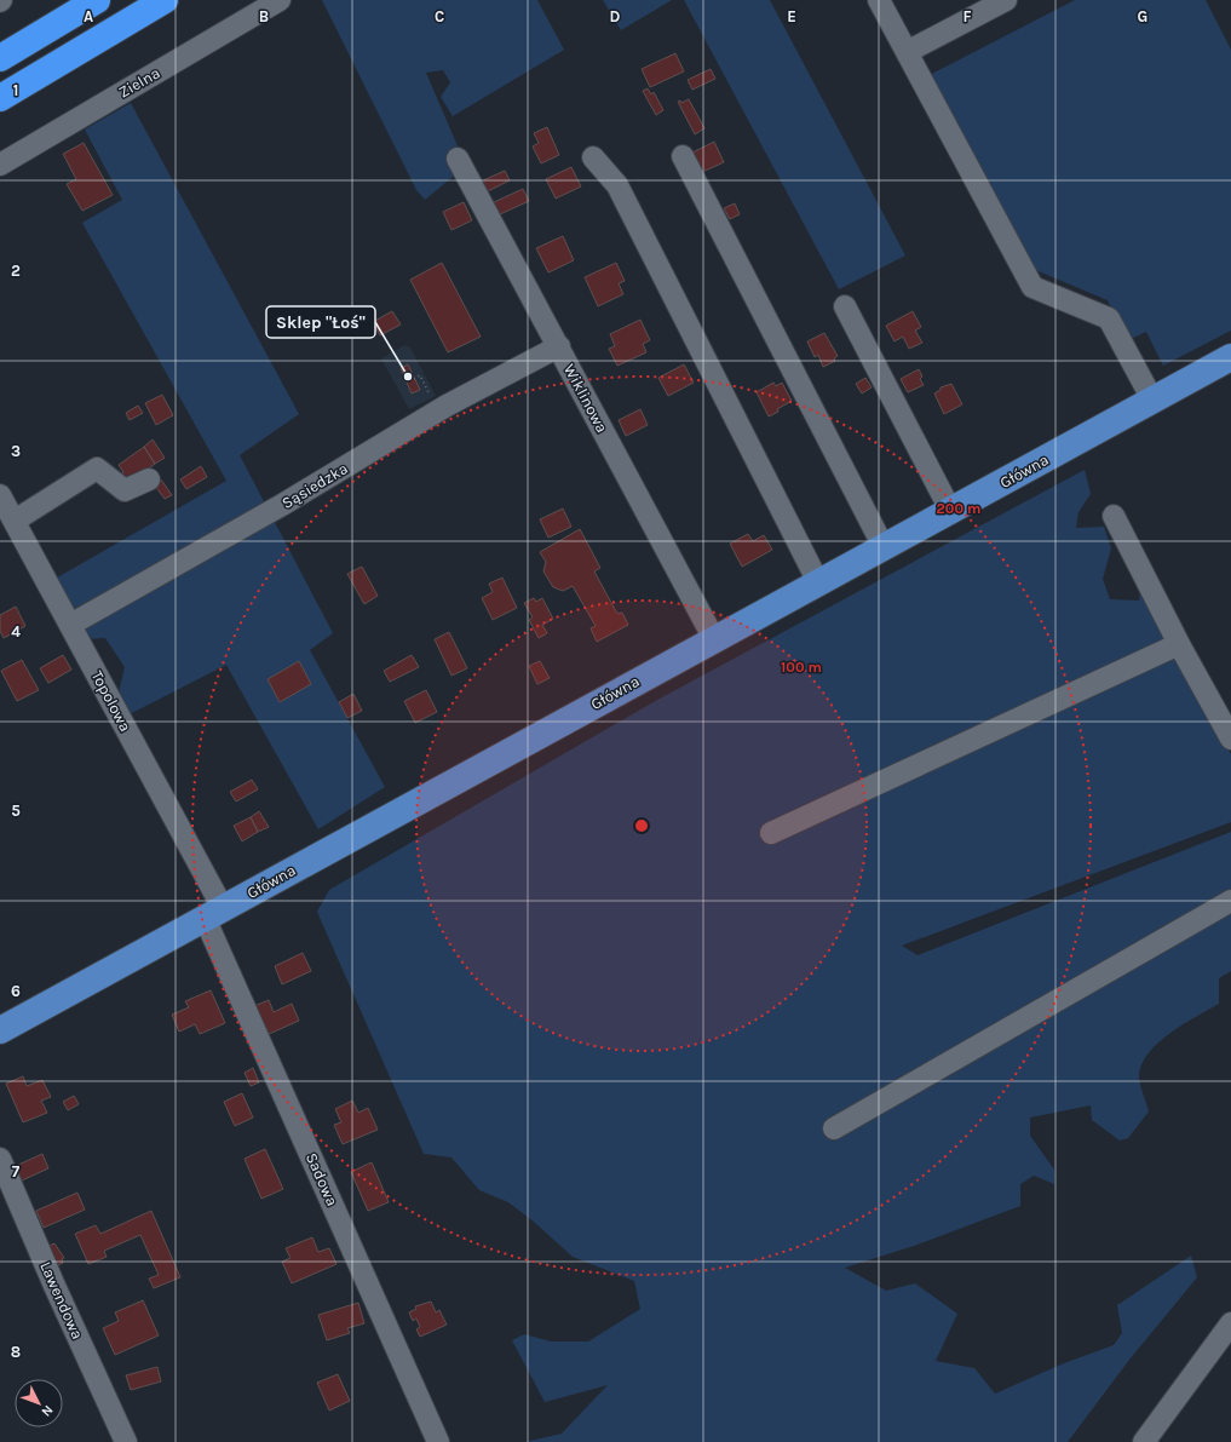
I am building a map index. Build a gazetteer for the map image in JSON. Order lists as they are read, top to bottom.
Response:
{
  "streets": {
    "main road": ["Główna"],
    "street": [
      "Zielna",
      "Wiklinowa",
      "Sąsiedzka",
      "Topolowa",
      "Sadowa",
      "Lawendowa"
    ]
  },
  "crossings": [
    ["Wiklinowa", "Główna"],
    ["Wiklinowa", "Sąsiedzka"],
    ["Główna", "Topolowa"],
    ["Główna", "Sadowa"],
    ["Sąsiedzka", "Topolowa"],
    ["Topolowa", "Sadowa"]
  ],
  "places": ["Sklep \"Łoś\""],
  "north": "bottom right",
  "grid": {
    "columns": [
      "A",
      "B",
      "C",
      "D",
      "E",
      "F",
      "G"
    ],
    "rows": [
      "1",
      "2",
      "3",
      "4",
      "5",
      "6",
      "7",
      "8"
    ]
  },
  "rings": ["200 m", "100 m"]
}
